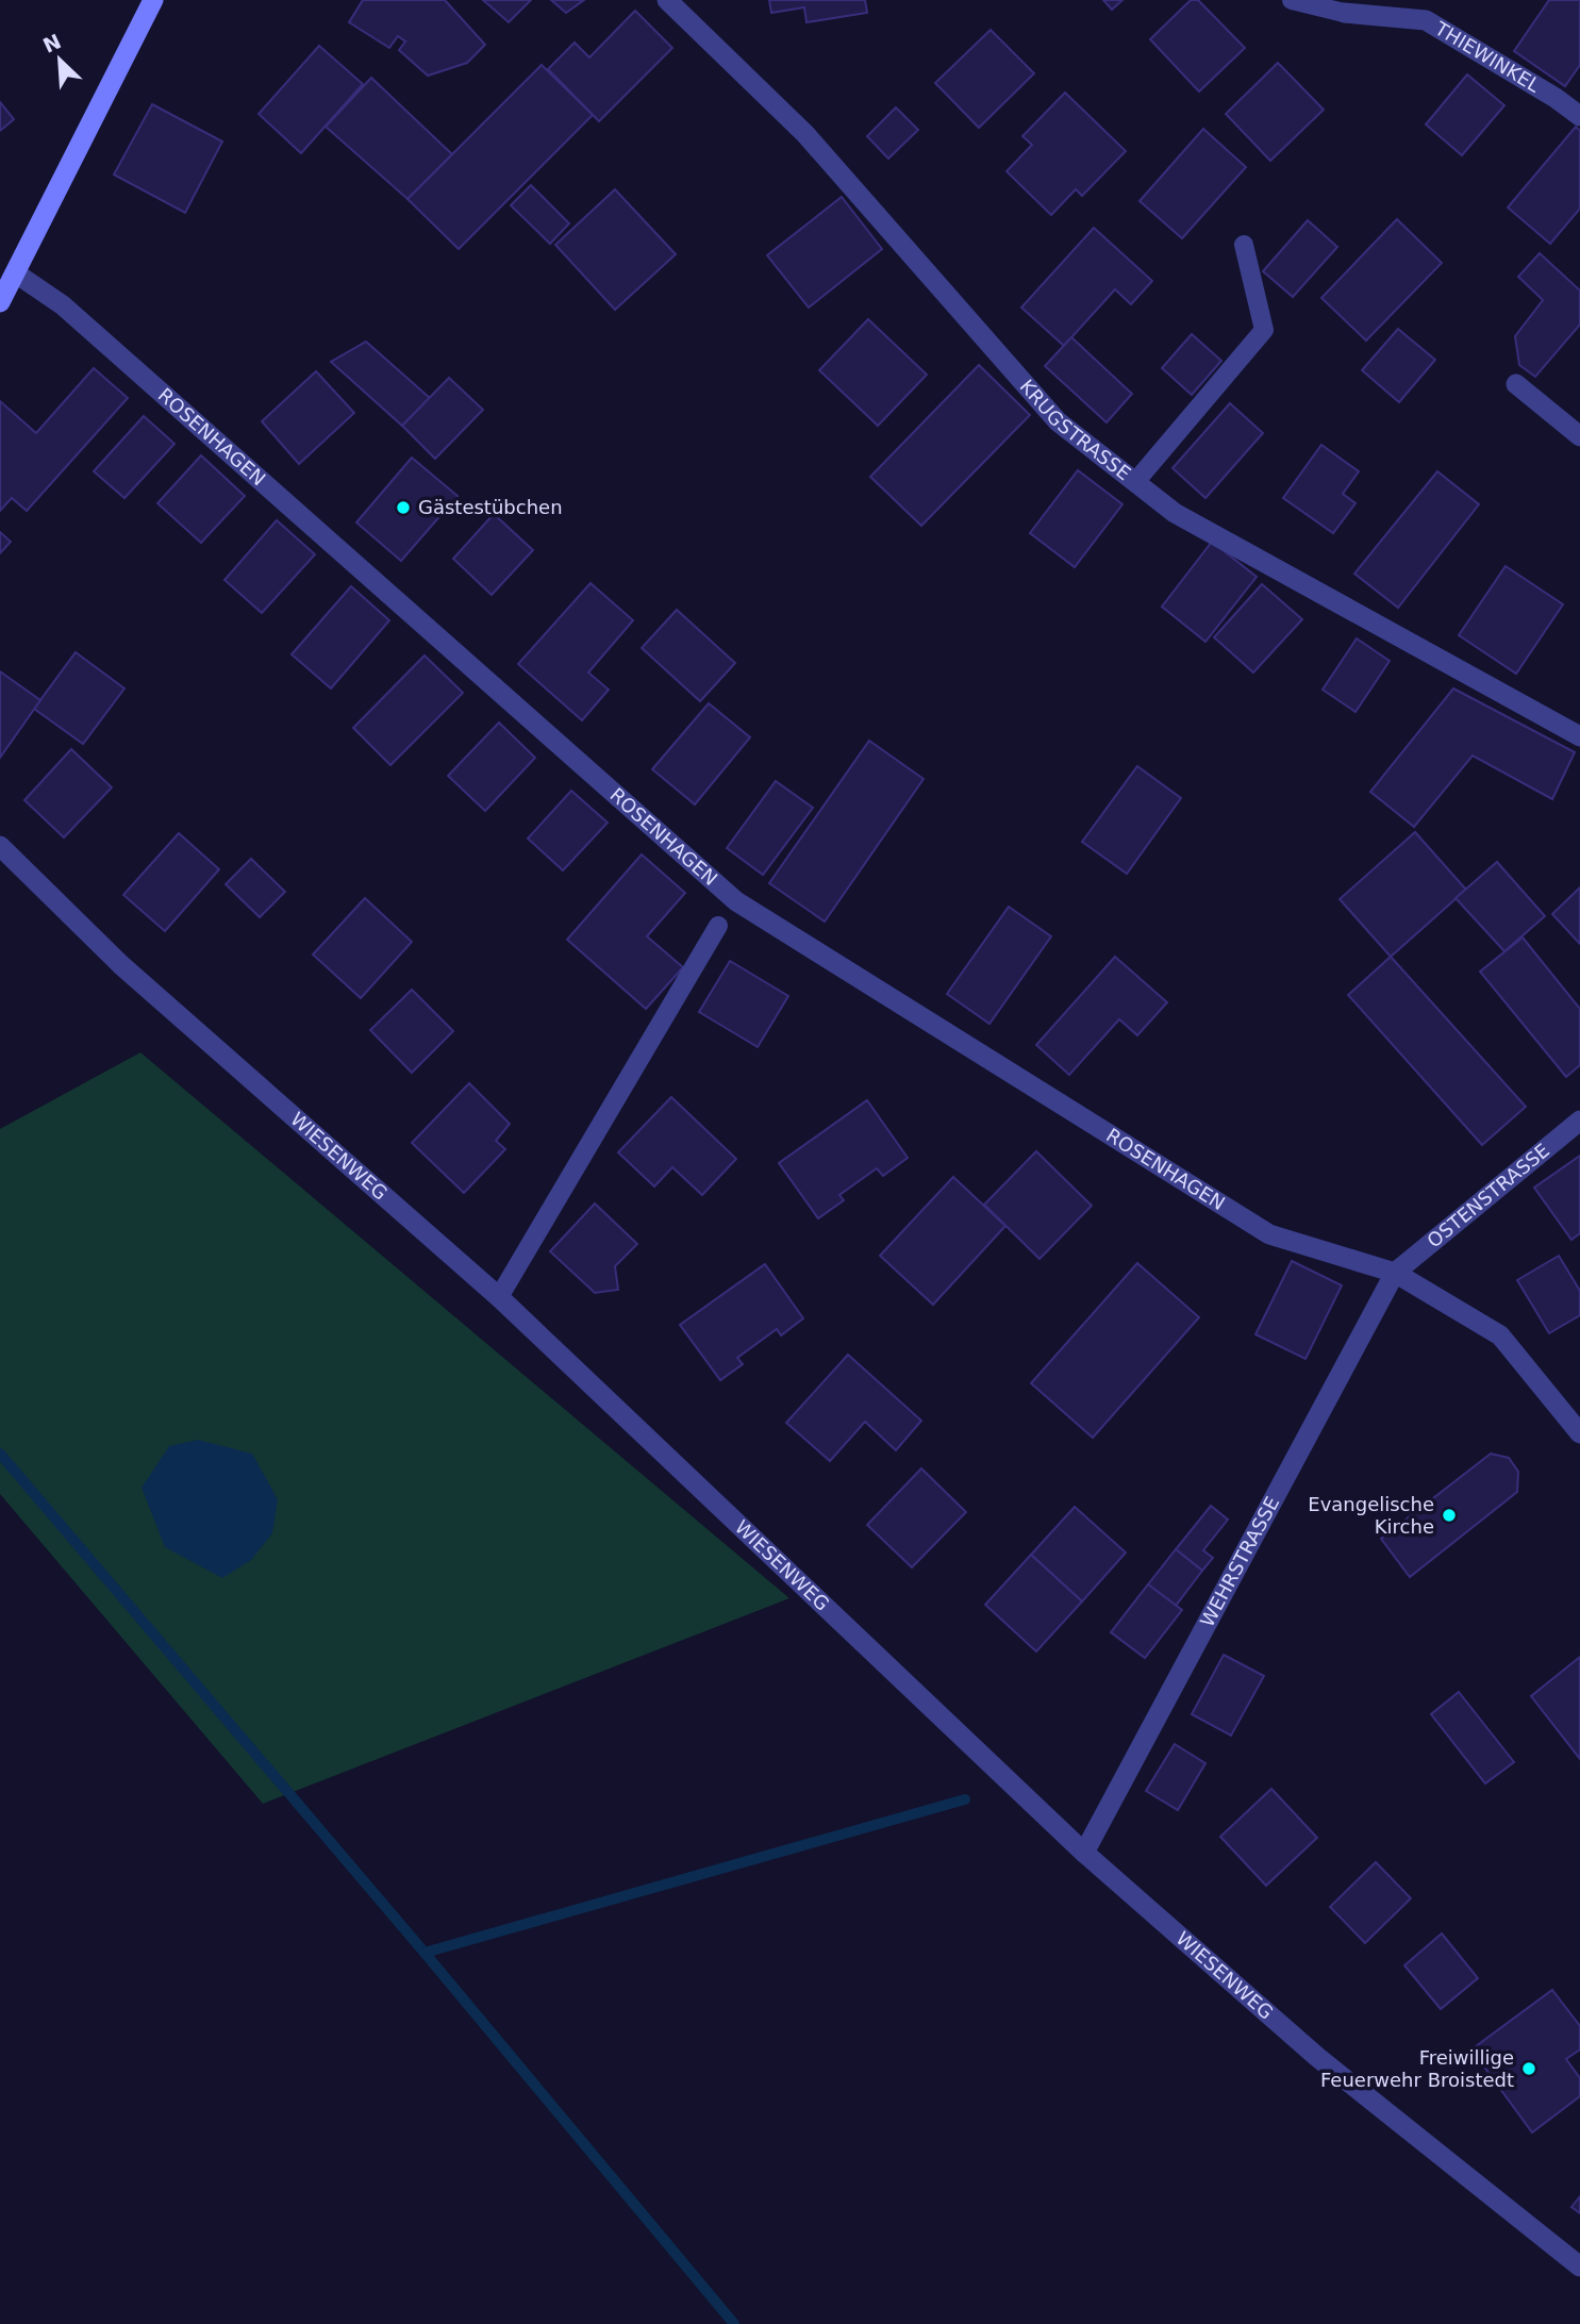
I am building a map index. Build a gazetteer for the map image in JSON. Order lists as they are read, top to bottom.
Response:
{
  "streets": {
    "street": [
      "THIEWINKEL",
      "KRUGSTRASSE",
      "ROSENHAGEN",
      "WIESENWEG",
      "OSTENSTRASSE",
      "WEHRSTRASSE"
    ]
  },
  "crossings": [
    ["ROSENHAGEN", "OSTENSTRASSE"],
    ["ROSENHAGEN", "WEHRSTRASSE"],
    ["WIESENWEG", "WEHRSTRASSE"],
    ["OSTENSTRASSE", "WEHRSTRASSE"]
  ],
  "places": ["Gästestübchen", "Evangelische Kirche", "Freiwillige Feuerwehr Broistedt"],
  "north": "top left"
}
